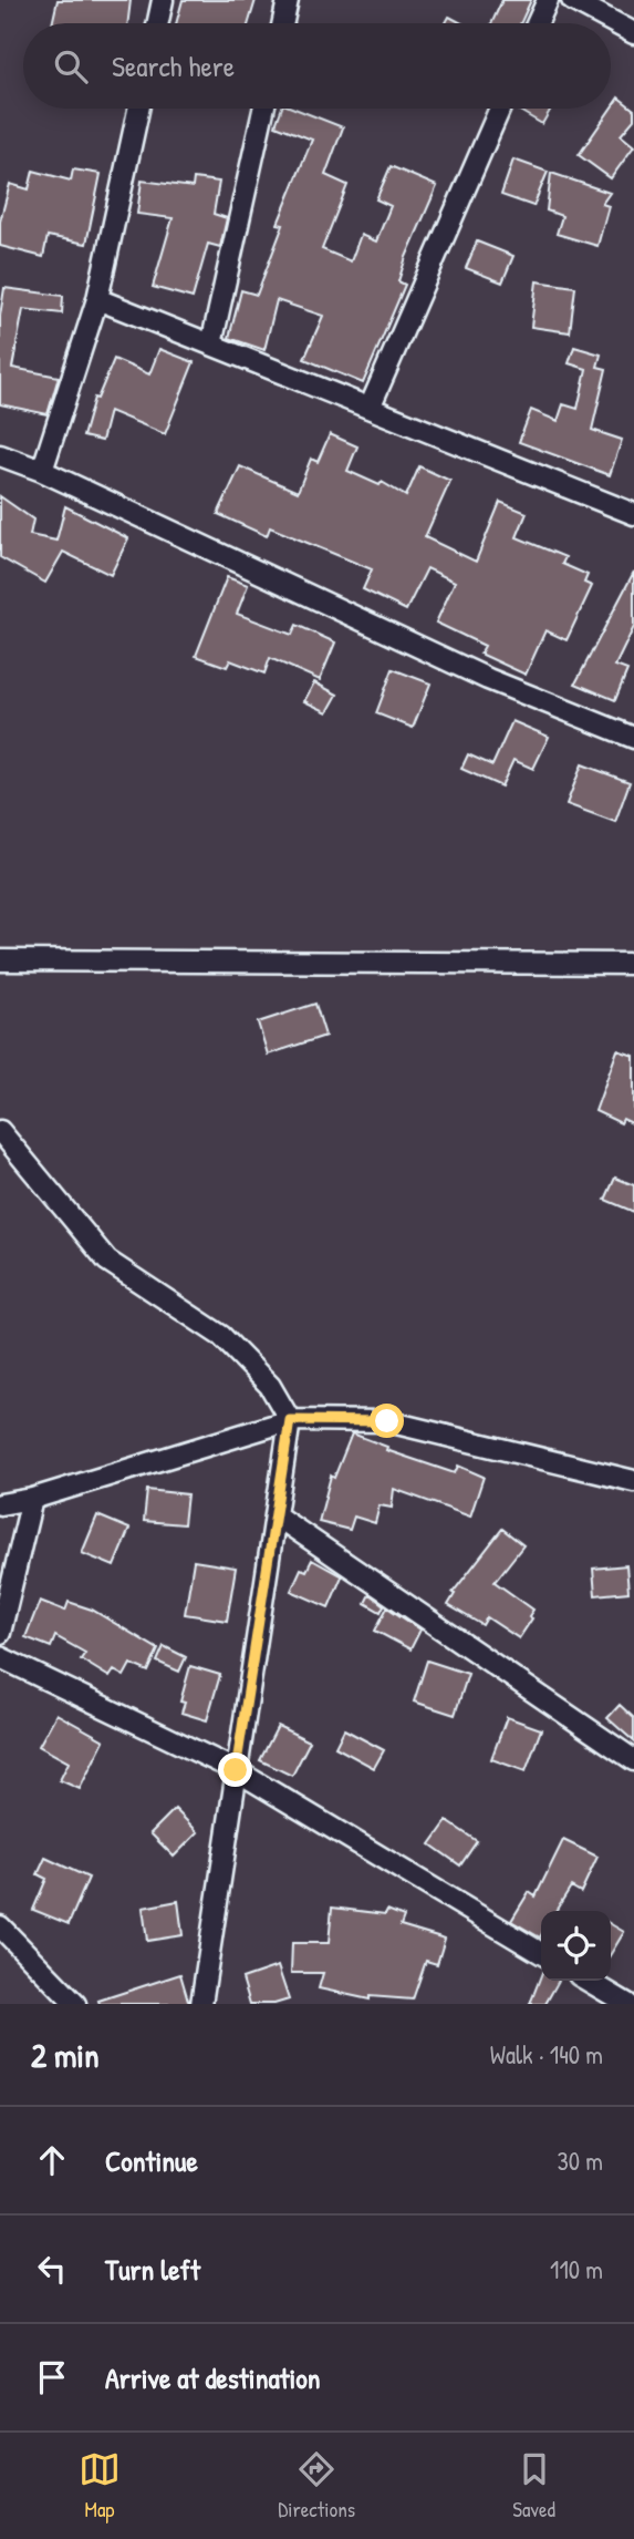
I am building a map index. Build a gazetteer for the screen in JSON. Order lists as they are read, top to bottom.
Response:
{
  "page": {
    "search": "Search here",
    "heading": ["2 min", "Walk · 140 m"],
    "list": [
      ["Continue", "30 m"],
      ["Turn left", "110 m"],
      "Arrive at destination"
    ],
    "nav": ["Map", "Directions", "Saved"]
  }
}
